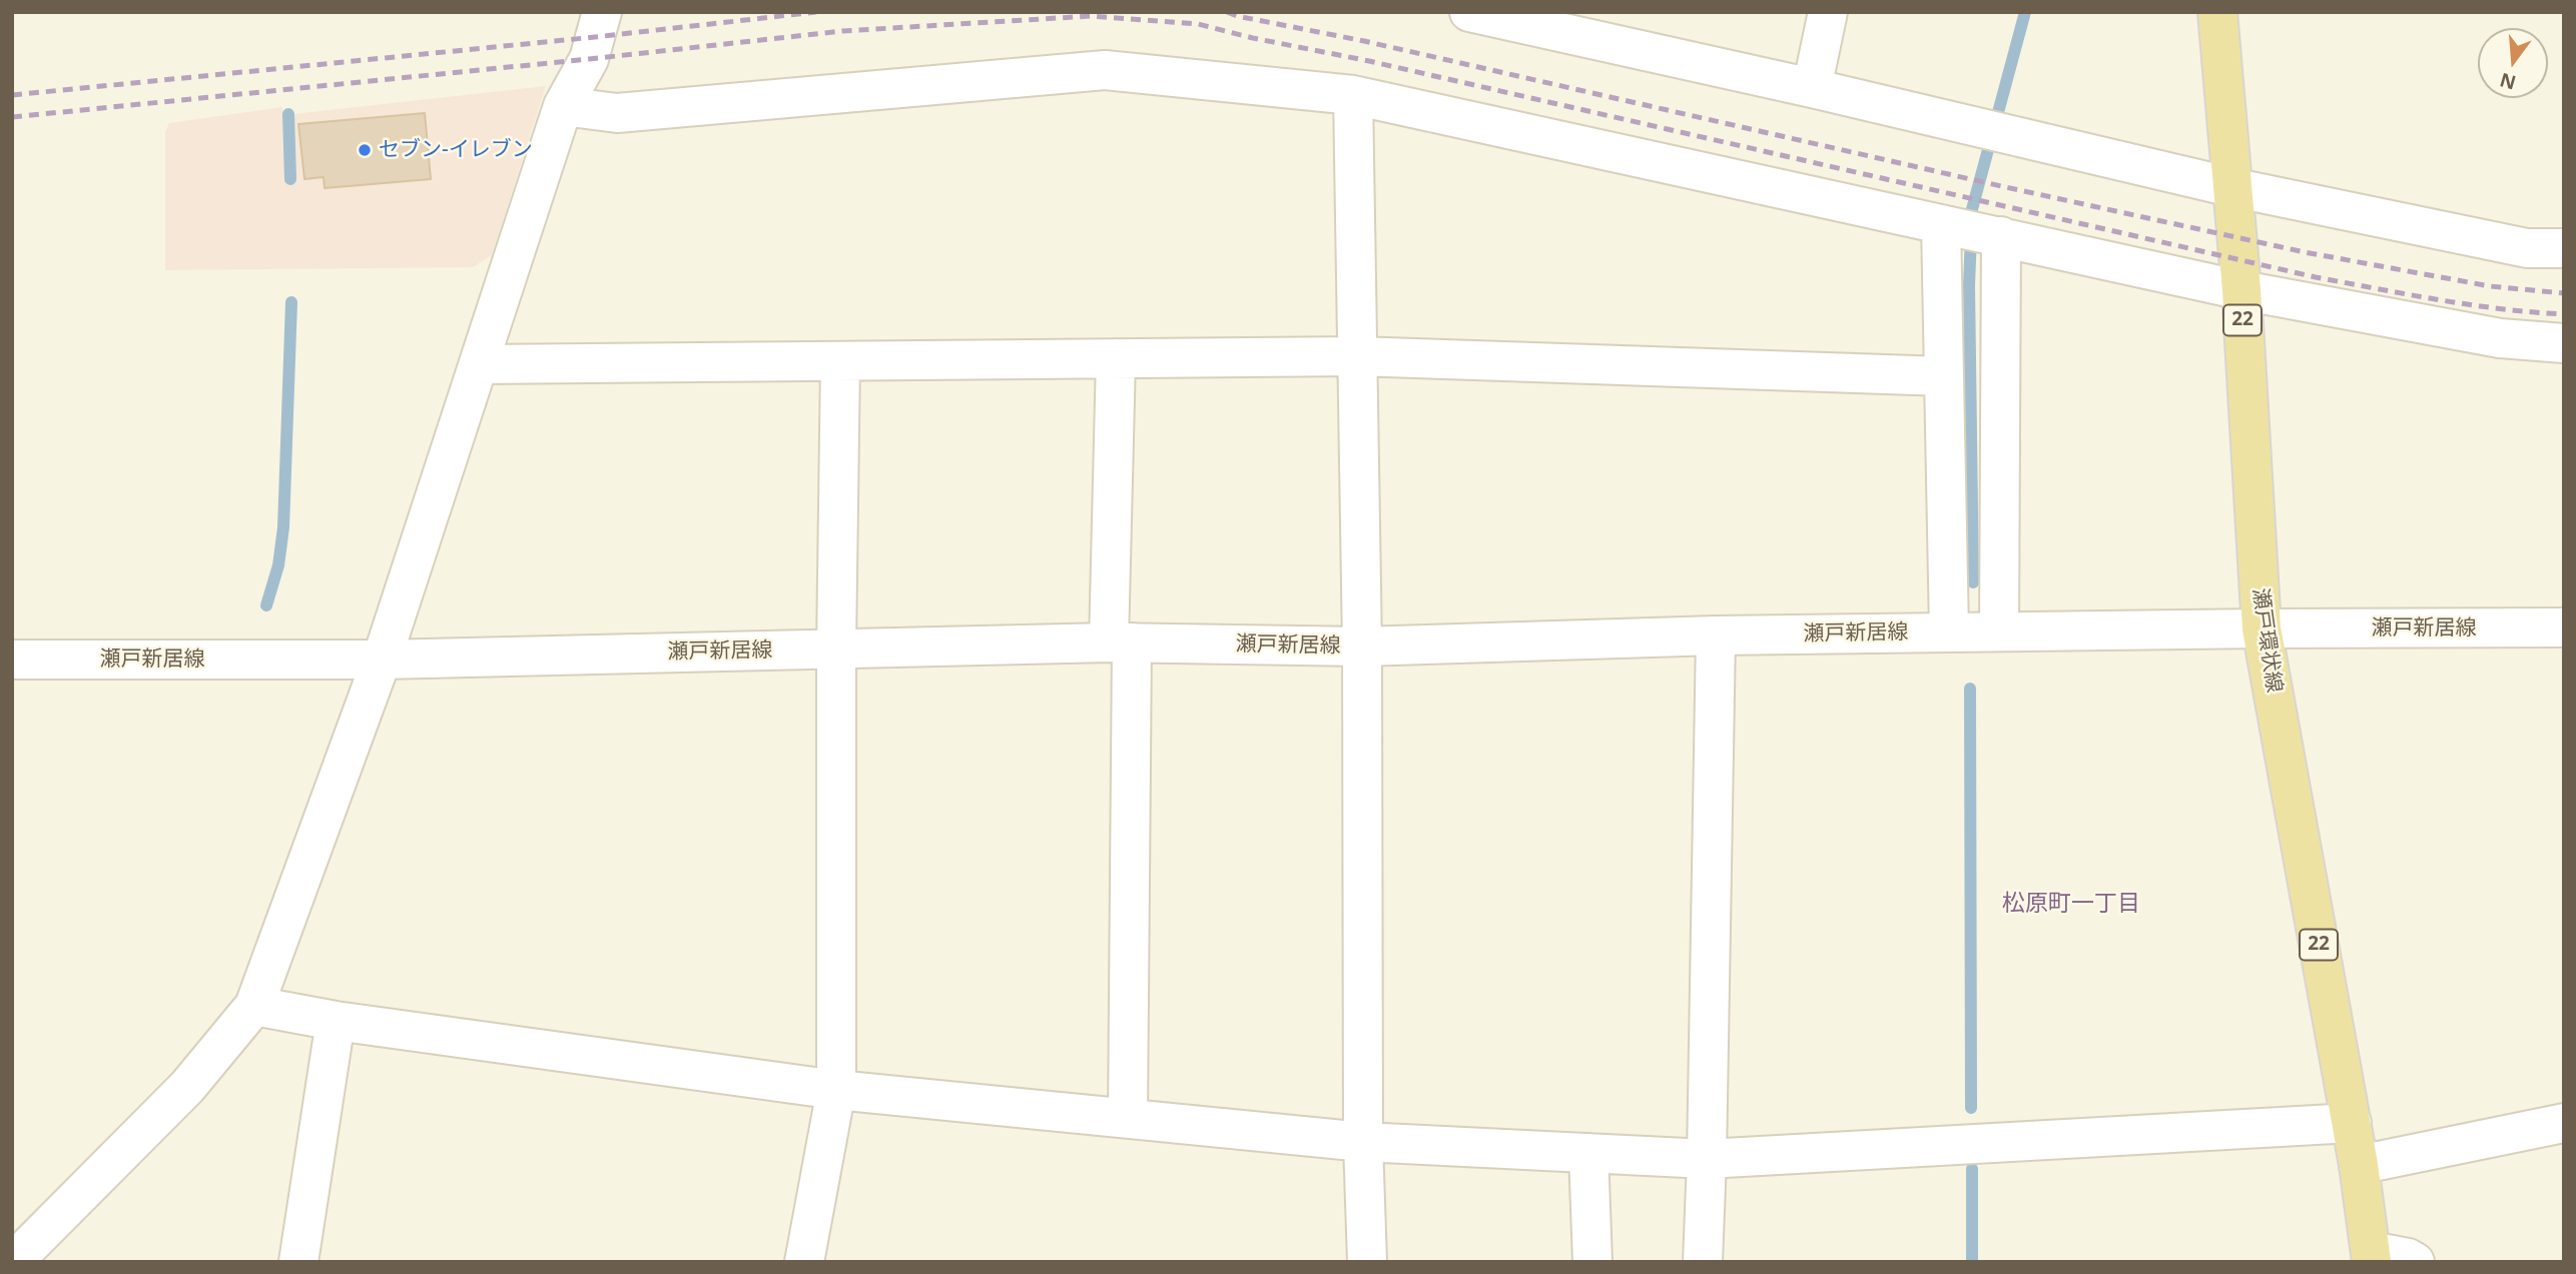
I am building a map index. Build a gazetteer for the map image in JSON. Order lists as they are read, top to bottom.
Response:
{
  "streets": {
    "main road": ["22", "瀬戸環状線"],
    "street": ["瀬戸新居線"]
  },
  "crossings": [
    ["瀬戸新居線", "瀬戸環状線"]
  ],
  "districts": ["松原町一丁目"],
  "places": ["セブン-イレブン"],
  "north": "bottom"
}
